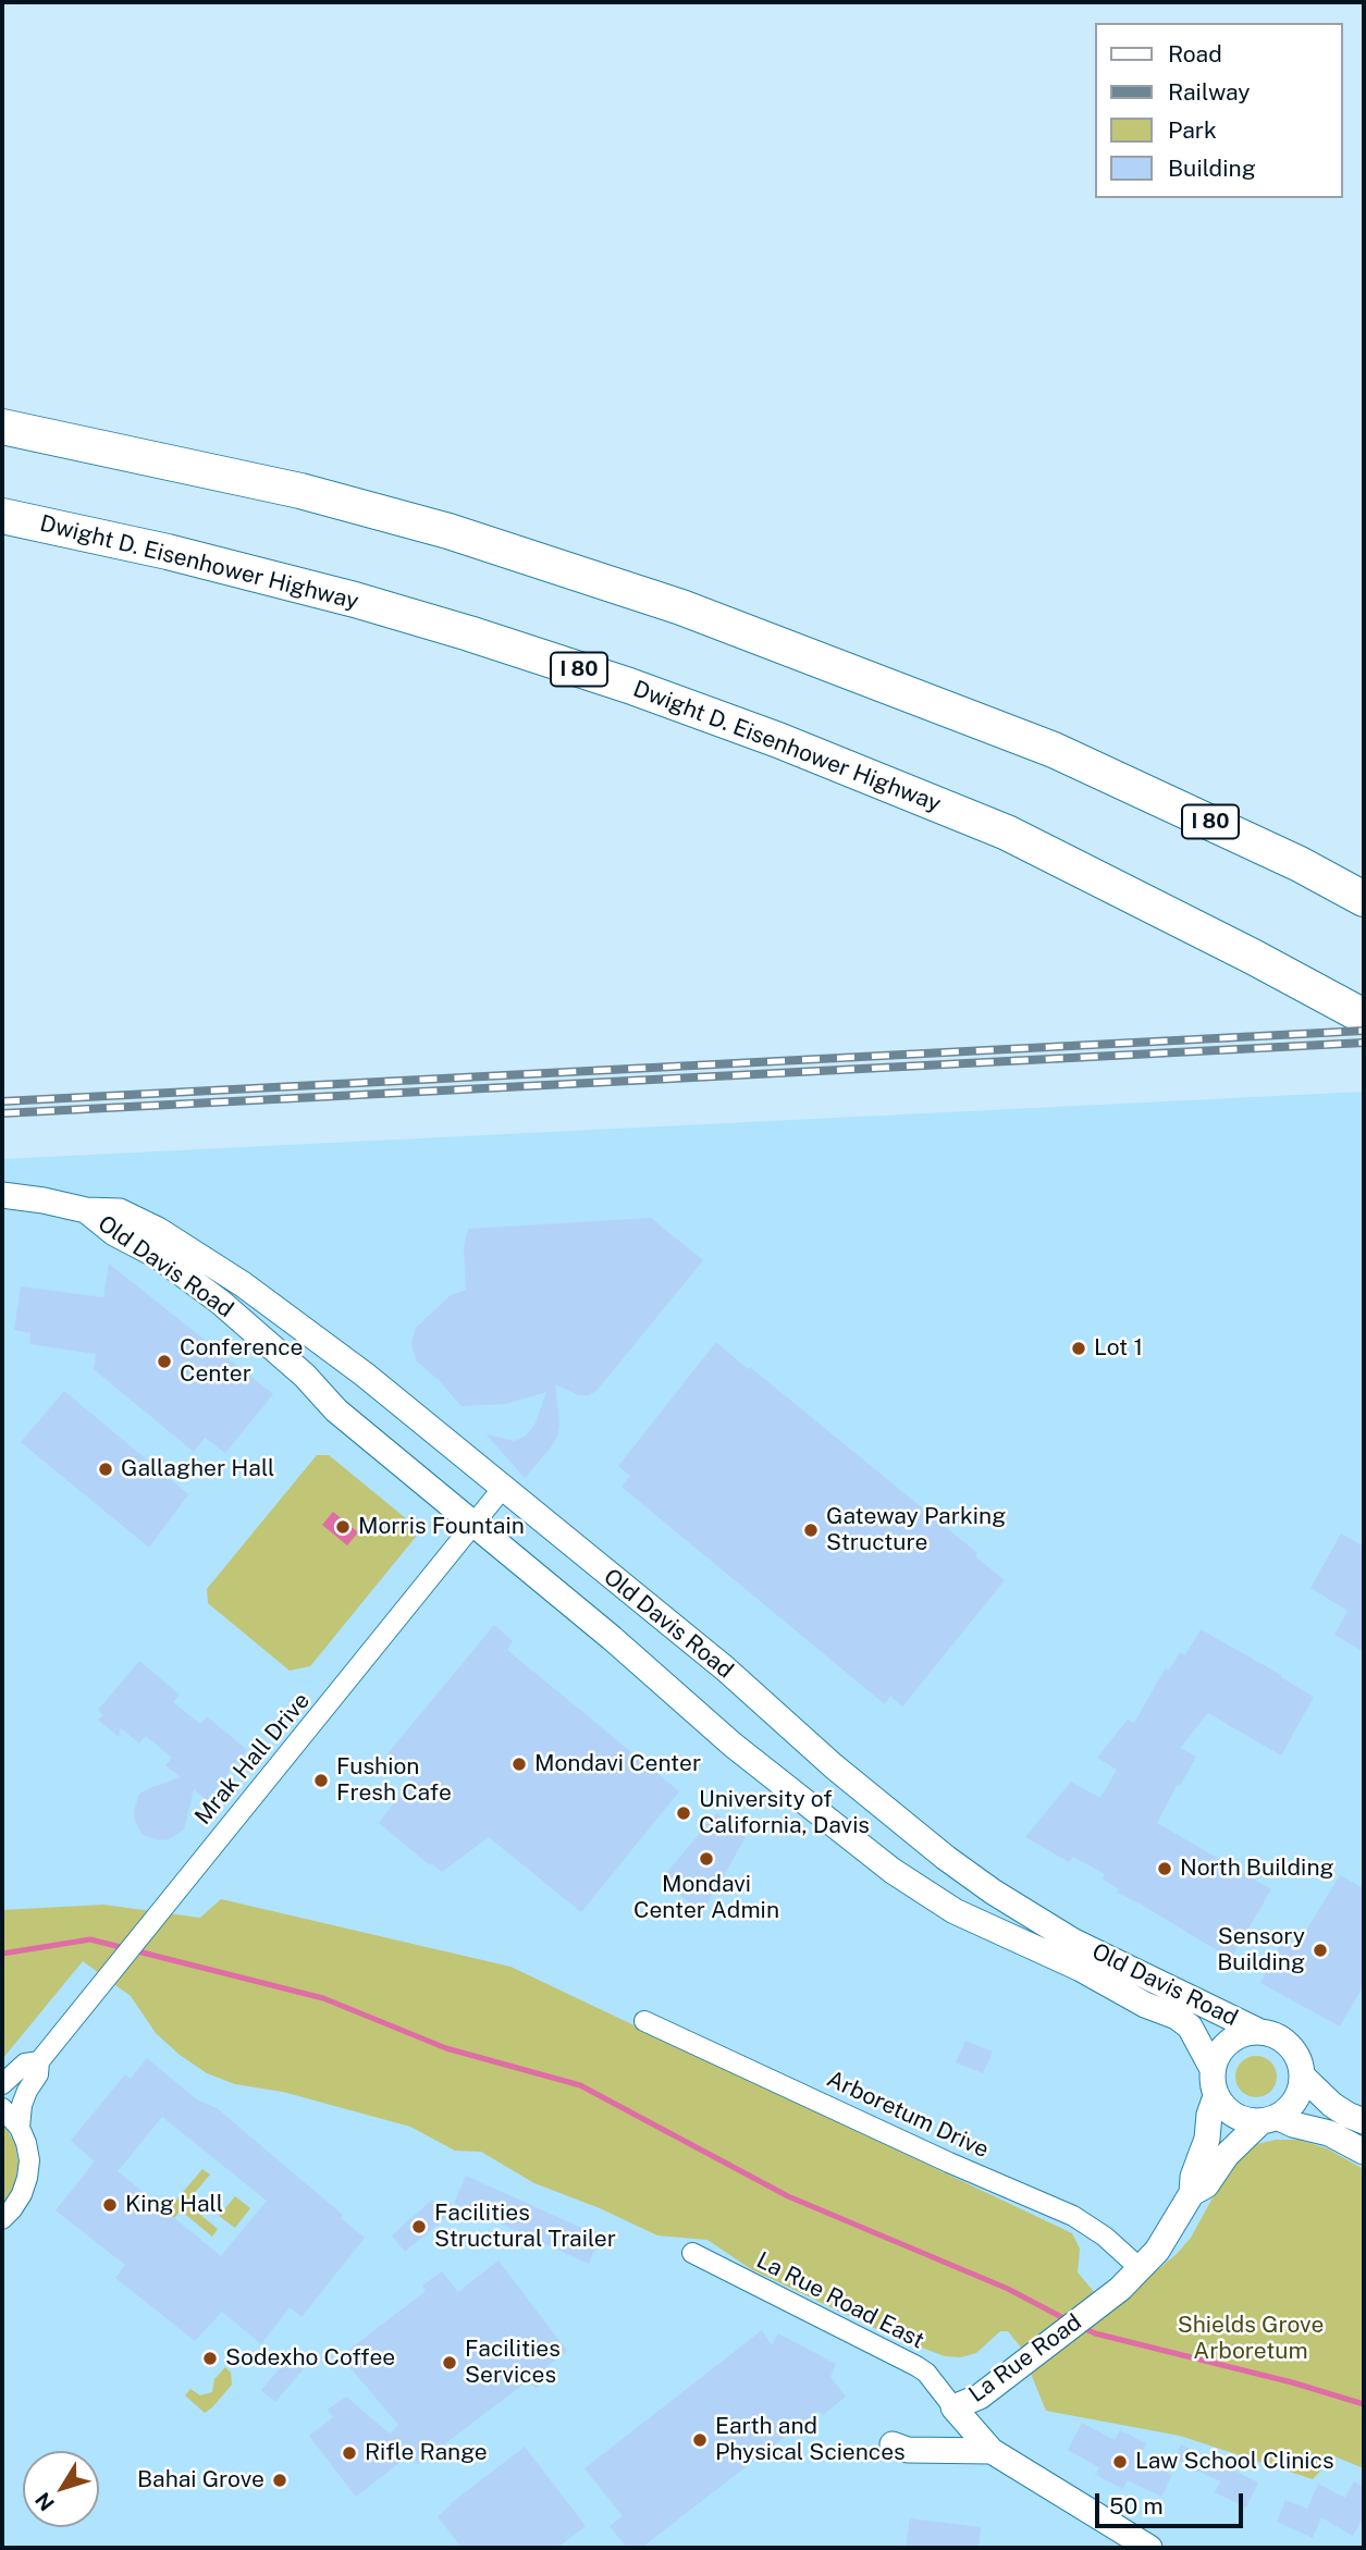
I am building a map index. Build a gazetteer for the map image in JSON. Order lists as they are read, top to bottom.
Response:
{
  "streets": {
    "highway": ["Dwight D. Eisenhower Highway", "I 80"],
    "street": [
      "Old Davis Road",
      "Mrak Hall Drive",
      "Arboretum Drive",
      "La Rue Road East",
      "La Rue Road"
    ]
  },
  "crossings": [
    ["Old Davis Road", "Mrak Hall Drive"],
    ["Old Davis Road", "La Rue Road"],
    ["Arboretum Drive", "La Rue Road"],
    ["La Rue Road East", "La Rue Road"]
  ],
  "parks": ["Shields Grove Arboretum"],
  "places": [
    "Lot 1",
    "Conference Center",
    "Gallagher Hall",
    "Morris Fountain",
    "Gateway Parking Structure",
    "Mondavi Center",
    "Fushion Fresh Cafe",
    "University of California, Davis",
    "Mondavi Center Admin",
    "North Building",
    "Sensory Building",
    "King Hall",
    "Facilities Structural Trailer",
    "Sodexho Coffee",
    "Facilities Services",
    "Earth and Physical Sciences",
    "Rifle Range",
    "Law School Clinics",
    "Bahai Grove"
  ],
  "legend": [
    "Road",
    "Railway",
    "Park",
    "Building"
  ],
  "scale_bar": "50 m",
  "north": "bottom left"
}
